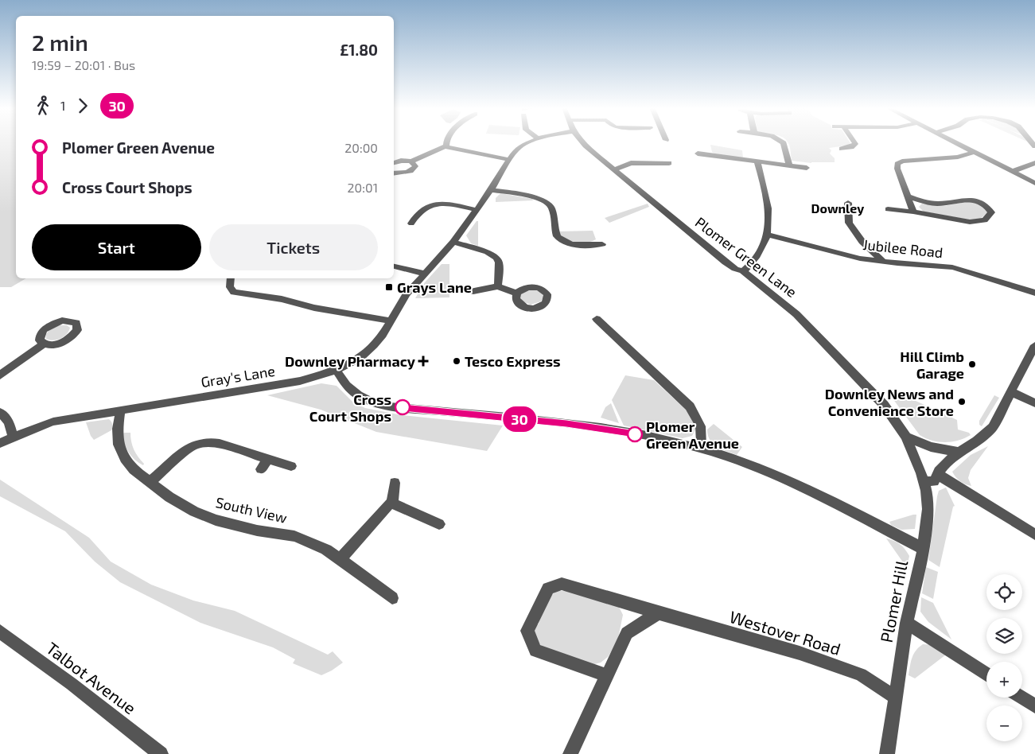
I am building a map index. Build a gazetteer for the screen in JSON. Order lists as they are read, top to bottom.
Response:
{
  "streets": {
    "street": [
      "Jubilee Road",
      "Plomer Green Lane",
      "Gray's Lane",
      "South View",
      "Plomer Hill",
      "Westover Road",
      "Talbot Avenue"
    ]
  },
  "crossings": [
    ["Plomer Green Lane", "Plomer Hill"],
    ["Gray's Lane", "South View"],
    ["Plomer Hill", "Westover Road"]
  ],
  "districts": ["Downley"],
  "places": {
    "transit": ["Grays Lane"],
    "health": ["Downley Pharmacy"],
    "other": [
      "Tesco Express",
      "Hill Climb Garage",
      "Downley News and Convenience Store",
      "Cross Court Shops",
      "Plomer Green Avenue"
    ]
  },
  "lines": ["bus line 30"],
  "page": {
    "on_map": "30",
    "heading": ["2 min", "19:59 – 20:01 · Bus", "£1.80"],
    "legs": ["1", "30"],
    "list": [
      {
        "name": "Plomer Green Avenue",
        "value": "20:00"
      },
      {
        "name": "Cross Court Shops",
        "value": "20:01"
      }
    ],
    "buttons": ["Start", "Tickets"],
    "map_buttons": ["+", "−"]
  }
}
